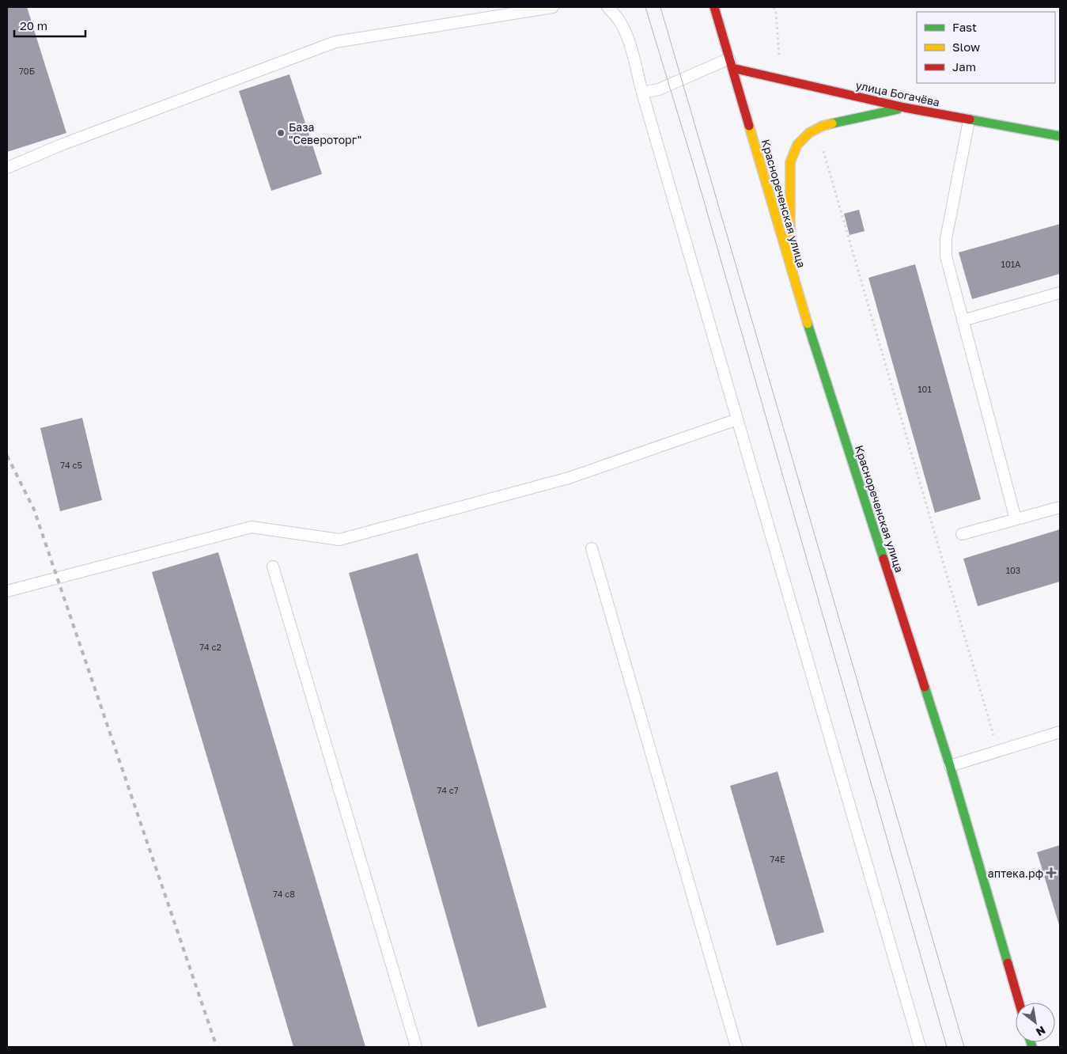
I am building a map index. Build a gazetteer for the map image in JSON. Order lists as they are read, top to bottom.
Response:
{
  "streets": {
    "main road": ["улица Богачёва", "Краснореченская улица"]
  },
  "crossings": [
    ["улица Богачёва", "Краснореченская улица"]
  ],
  "places": {
    "other": ["База \"Североторг\""],
    "health": ["аптека.рф"]
  },
  "house_numbers": [
    "70Б",
    "101А",
    "101",
    "74 с5",
    "103",
    "74 с2",
    "74 с7",
    "74Е",
    "74 с8"
  ],
  "legend": ["Fast", "Slow", "Jam"],
  "scale_bar": "20 m",
  "north": "bottom right"
}
